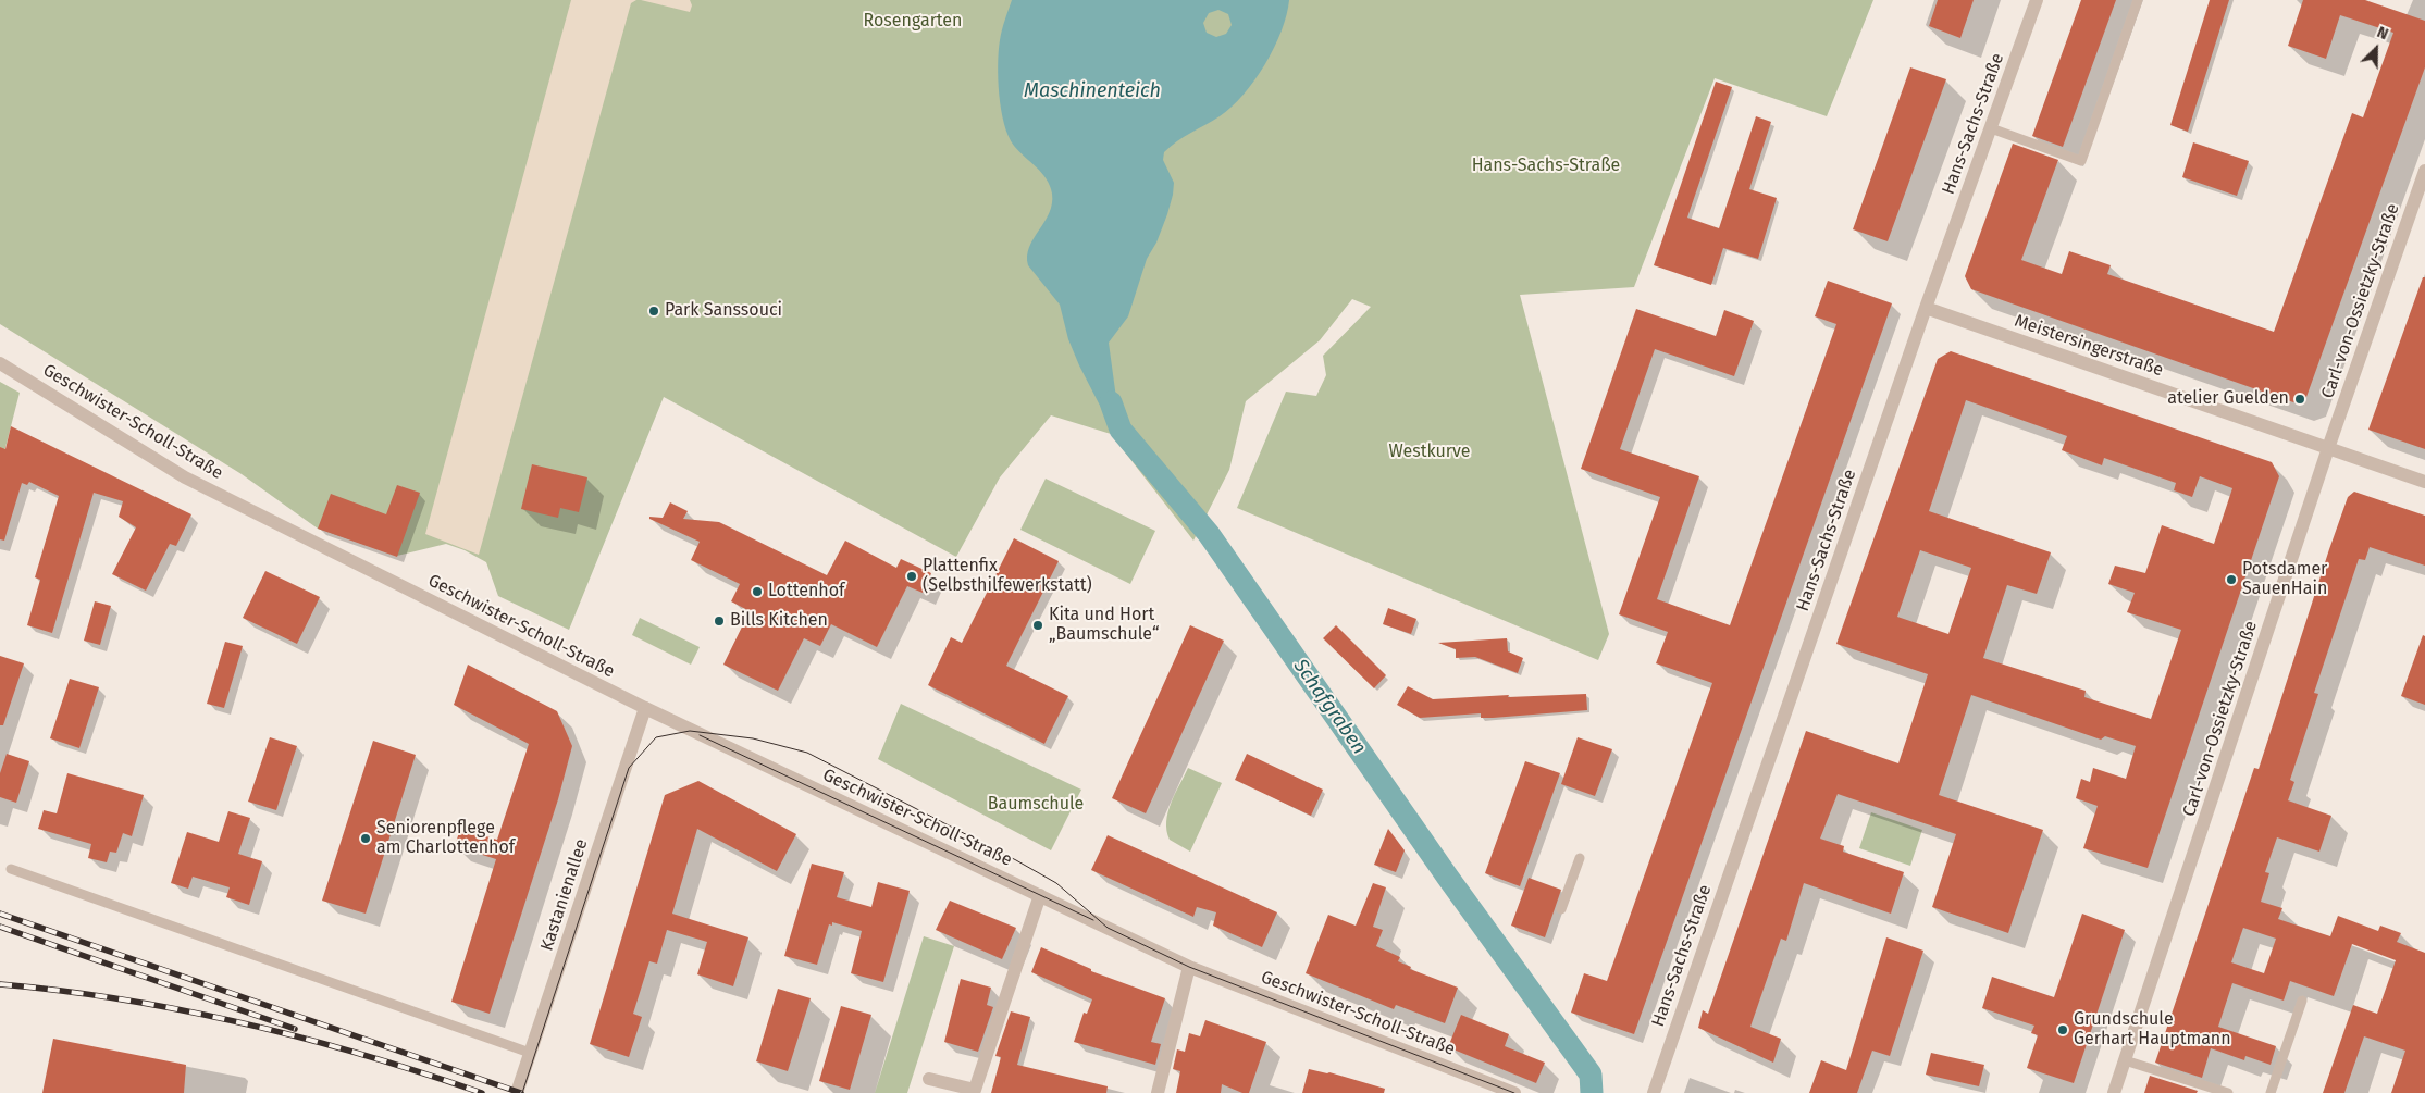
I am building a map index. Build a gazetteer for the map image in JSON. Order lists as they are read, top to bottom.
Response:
{
  "streets": {
    "street": [
      "Hans-Sachs-Straße",
      "Carl-von-Ossietzky-Straße",
      "Meistersingerstraße",
      "Geschwister-Scholl-Straße",
      "Kastanienallee"
    ]
  },
  "crossings": [
    ["Hans-Sachs-Straße", "Meistersingerstraße"],
    ["Carl-von-Ossietzky-Straße", "Meistersingerstraße"],
    ["Geschwister-Scholl-Straße", "Kastanienallee"]
  ],
  "water": ["Maschinenteich", "Schafgraben"],
  "parks": [
    "Rosengarten",
    "Hans-Sachs-Straße",
    "Westkurve",
    "Baumschule"
  ],
  "places": [
    "Park Sanssouci",
    "atelier Guelden",
    "Plattenfix (Selbsthilfewerkstatt)",
    "Potsdamer SauenHain",
    "Lottenhof",
    "Bills Kitchen",
    "Kita und Hort „Baumschule“",
    "Seniorenpflege am Charlottenhof",
    "Grundschule Gerhart Hauptmann"
  ],
  "north": "top right"
}
